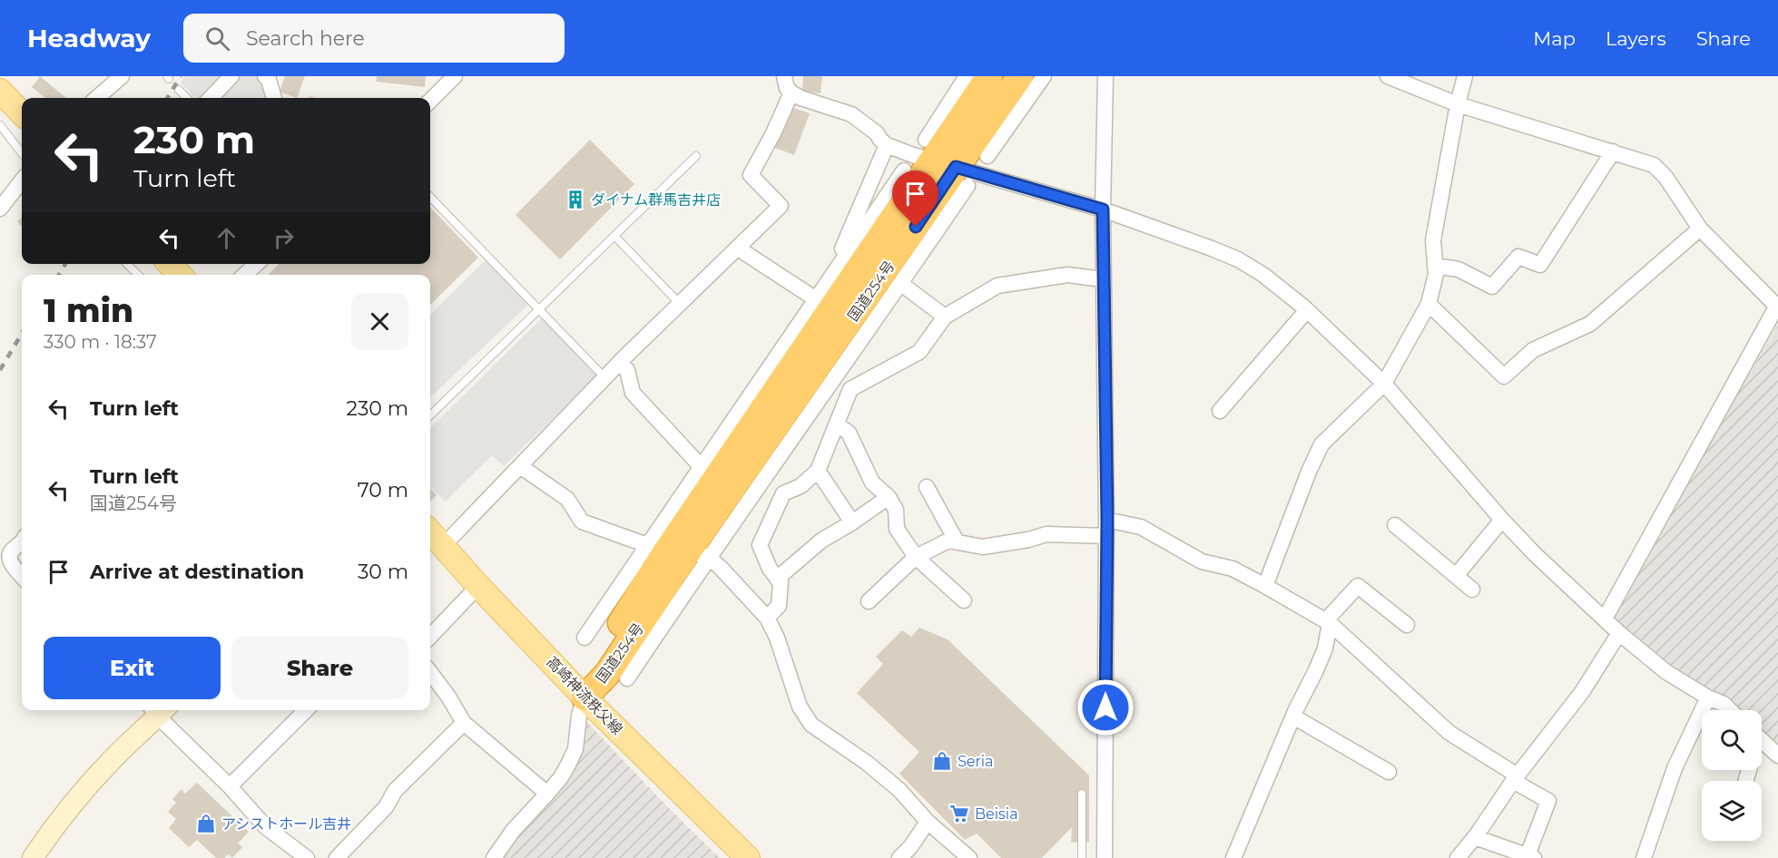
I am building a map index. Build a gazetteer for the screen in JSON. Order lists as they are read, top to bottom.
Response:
{
  "streets": {
    "highway": ["国道254号"],
    "main road": ["高崎神流秩父線"]
  },
  "crossings": [
    ["国道254号", "高崎神流秩父線"]
  ],
  "places": {
    "building": ["ダイナム群馬吉井店"],
    "shop": ["Seria", "アシストホール吉井"],
    "supermarket": ["Beisia"]
  },
  "page": {
    "header": "Headway",
    "search": "Search here",
    "nav": ["Map", "Layers", "Share"],
    "turn": ["230 m", "Turn left"],
    "heading": ["1 min", "330 m · 18:37"],
    "list": [
      {
        "name": "Turn left",
        "value": "230 m"
      },
      {
        "name": "Turn left",
        "note": "国道254号",
        "value": "70 m"
      },
      {
        "name": "Arrive at destination",
        "value": "30 m"
      }
    ],
    "buttons": ["Exit", "Share"]
  }
}
